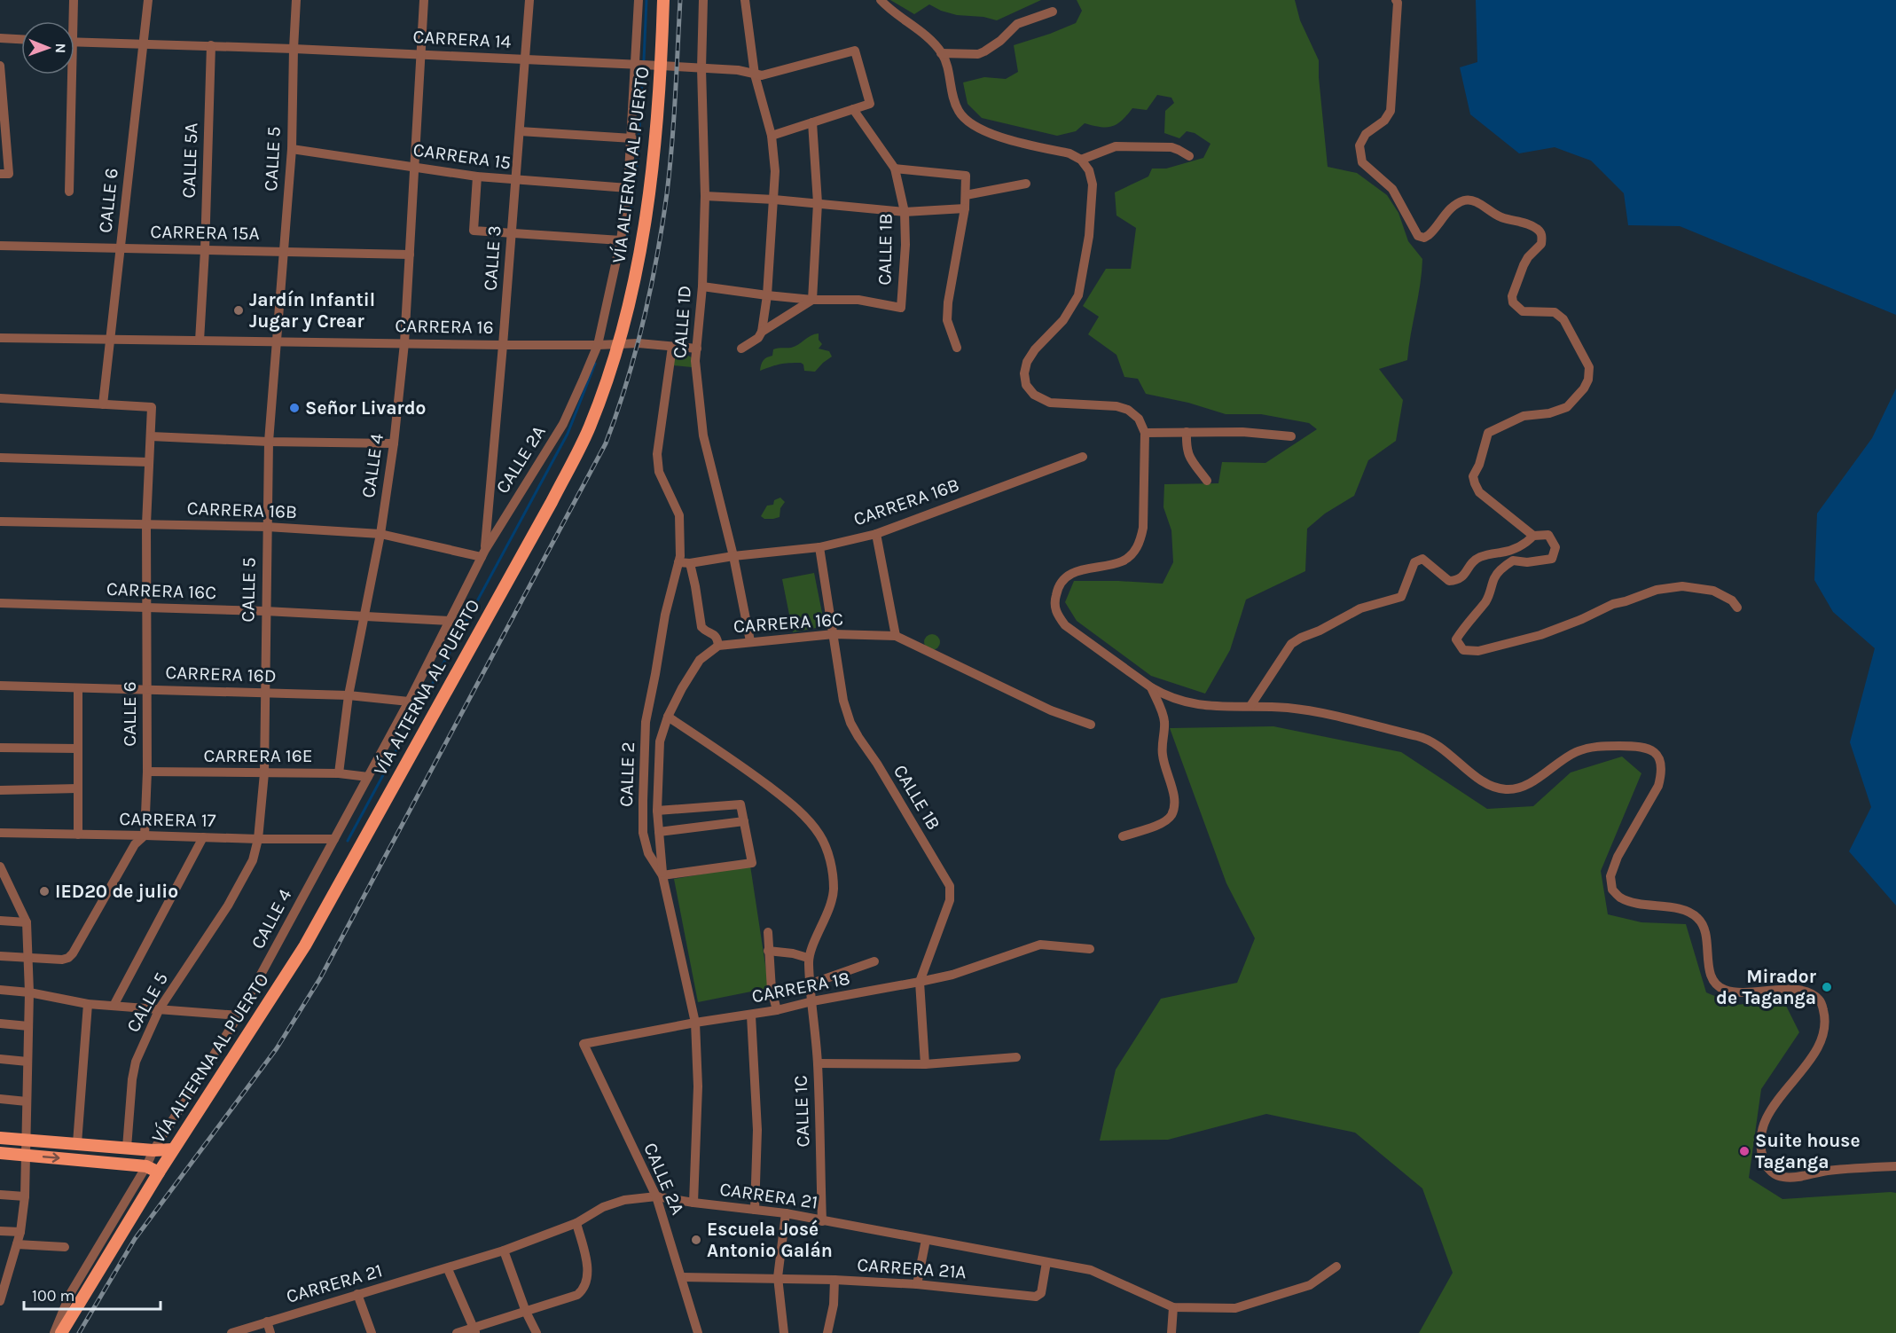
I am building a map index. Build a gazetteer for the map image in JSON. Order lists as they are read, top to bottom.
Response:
{
  "streets": {
    "main road": ["VÍA ALTERNA AL PUERTO"],
    "street": [
      "CARRERA 14",
      "CARRERA 15",
      "CALLE 5",
      "CALLE 5A",
      "CALLE 6",
      "CARRERA 15A",
      "CALLE 1B",
      "CALLE 3",
      "CALLE 1D",
      "CARRERA 16",
      "CALLE 2A",
      "CALLE 4",
      "CARRERA 16B",
      "CARRERA 16C",
      "CARRERA 16D",
      "CARRERA 16E",
      "CALLE 2",
      "CARRERA 17",
      "CARRERA 18",
      "CALLE 1C",
      "CARRERA 21",
      "CARRERA 21A"
    ]
  },
  "crossings": [
    ["CARRERA 14", "CALLE 5"],
    ["CARRERA 14", "CALLE 5A"],
    ["CARRERA 14", "VÍA ALTERNA AL PUERTO"],
    ["CARRERA 14", "CALLE 6"],
    ["CARRERA 14", "CALLE 1B"],
    ["CARRERA 14", "CALLE 3"],
    ["CARRERA 14", "CALLE 1D"],
    ["CARRERA 14", "CALLE 2A"],
    ["CARRERA 14", "CALLE 4"],
    ["CARRERA 15", "CALLE 5"],
    ["CARRERA 15", "CALLE 3"],
    ["CARRERA 15", "CALLE 2A"],
    ["CARRERA 15", "CALLE 4"],
    ["CALLE 5", "CARRERA 15A"],
    ["CALLE 5", "CARRERA 16"],
    ["CALLE 5", "CARRERA 16B"],
    ["CALLE 5", "CARRERA 16C"],
    ["CALLE 5", "CARRERA 16D"],
    ["CALLE 5", "CARRERA 16E"],
    ["CALLE 5", "CARRERA 17"],
    ["CALLE 5A", "CARRERA 15A"],
    ["CALLE 5A", "CARRERA 16"],
    ["VÍA ALTERNA AL PUERTO", "CARRERA 16"],
    ["VÍA ALTERNA AL PUERTO", "CALLE 2A"],
    ["CALLE 6", "CARRERA 15A"],
    ["CALLE 6", "CARRERA 16"],
    ["CALLE 6", "CARRERA 16B"],
    ["CALLE 6", "CARRERA 16C"],
    ["CALLE 6", "CARRERA 16D"],
    ["CALLE 6", "CARRERA 16E"],
    ["CALLE 6", "CARRERA 17"],
    ["CARRERA 15A", "CALLE 4"],
    ["CALLE 1B", "CARRERA 16B"],
    ["CALLE 1B", "CARRERA 16C"],
    ["CALLE 1B", "CARRERA 18"],
    ["CALLE 3", "CARRERA 16"],
    ["CALLE 3", "CALLE 2A"],
    ["CALLE 3", "CARRERA 16B"],
    ["CALLE 1D", "CARRERA 16"],
    ["CALLE 1D", "CARRERA 16B"],
    ["CALLE 1D", "CARRERA 16C"],
    ["CARRERA 16", "CALLE 2A"],
    ["CARRERA 16", "CALLE 4"],
    ["CARRERA 16", "CALLE 2"],
    ["CALLE 2A", "CALLE 4"],
    ["CALLE 2A", "CARRERA 16B"],
    ["CALLE 2A", "CARRERA 16C"],
    ["CALLE 2A", "CARRERA 16D"],
    ["CALLE 2A", "CARRERA 16E"],
    ["CALLE 2A", "CARRERA 17"],
    ["CALLE 2A", "CARRERA 18"],
    ["CALLE 2A", "CARRERA 21"],
    ["CALLE 2A", "CARRERA 21A"],
    ["CALLE 4", "CARRERA 16B"],
    ["CALLE 4", "CARRERA 16C"],
    ["CALLE 4", "CARRERA 16D"],
    ["CALLE 4", "CARRERA 16E"],
    ["CALLE 4", "CARRERA 17"],
    ["CARRERA 16B", "CALLE 2"],
    ["CARRERA 16C", "CALLE 2"],
    ["CALLE 2", "CARRERA 18"],
    ["CALLE 2", "CARRERA 21"],
    ["CARRERA 18", "CALLE 1C"],
    ["CALLE 1C", "CARRERA 21"],
    ["CARRERA 21", "CARRERA 21A"]
  ],
  "places": [
    "Jardín Infantil Jugar y Crear",
    "Señor Livardo",
    "IED20 de julio",
    "Mirador de Taganga",
    "Suite house Taganga",
    "Escuela José Antonio Galán"
  ],
  "scale_bar": "100 m",
  "north": "right"
}
